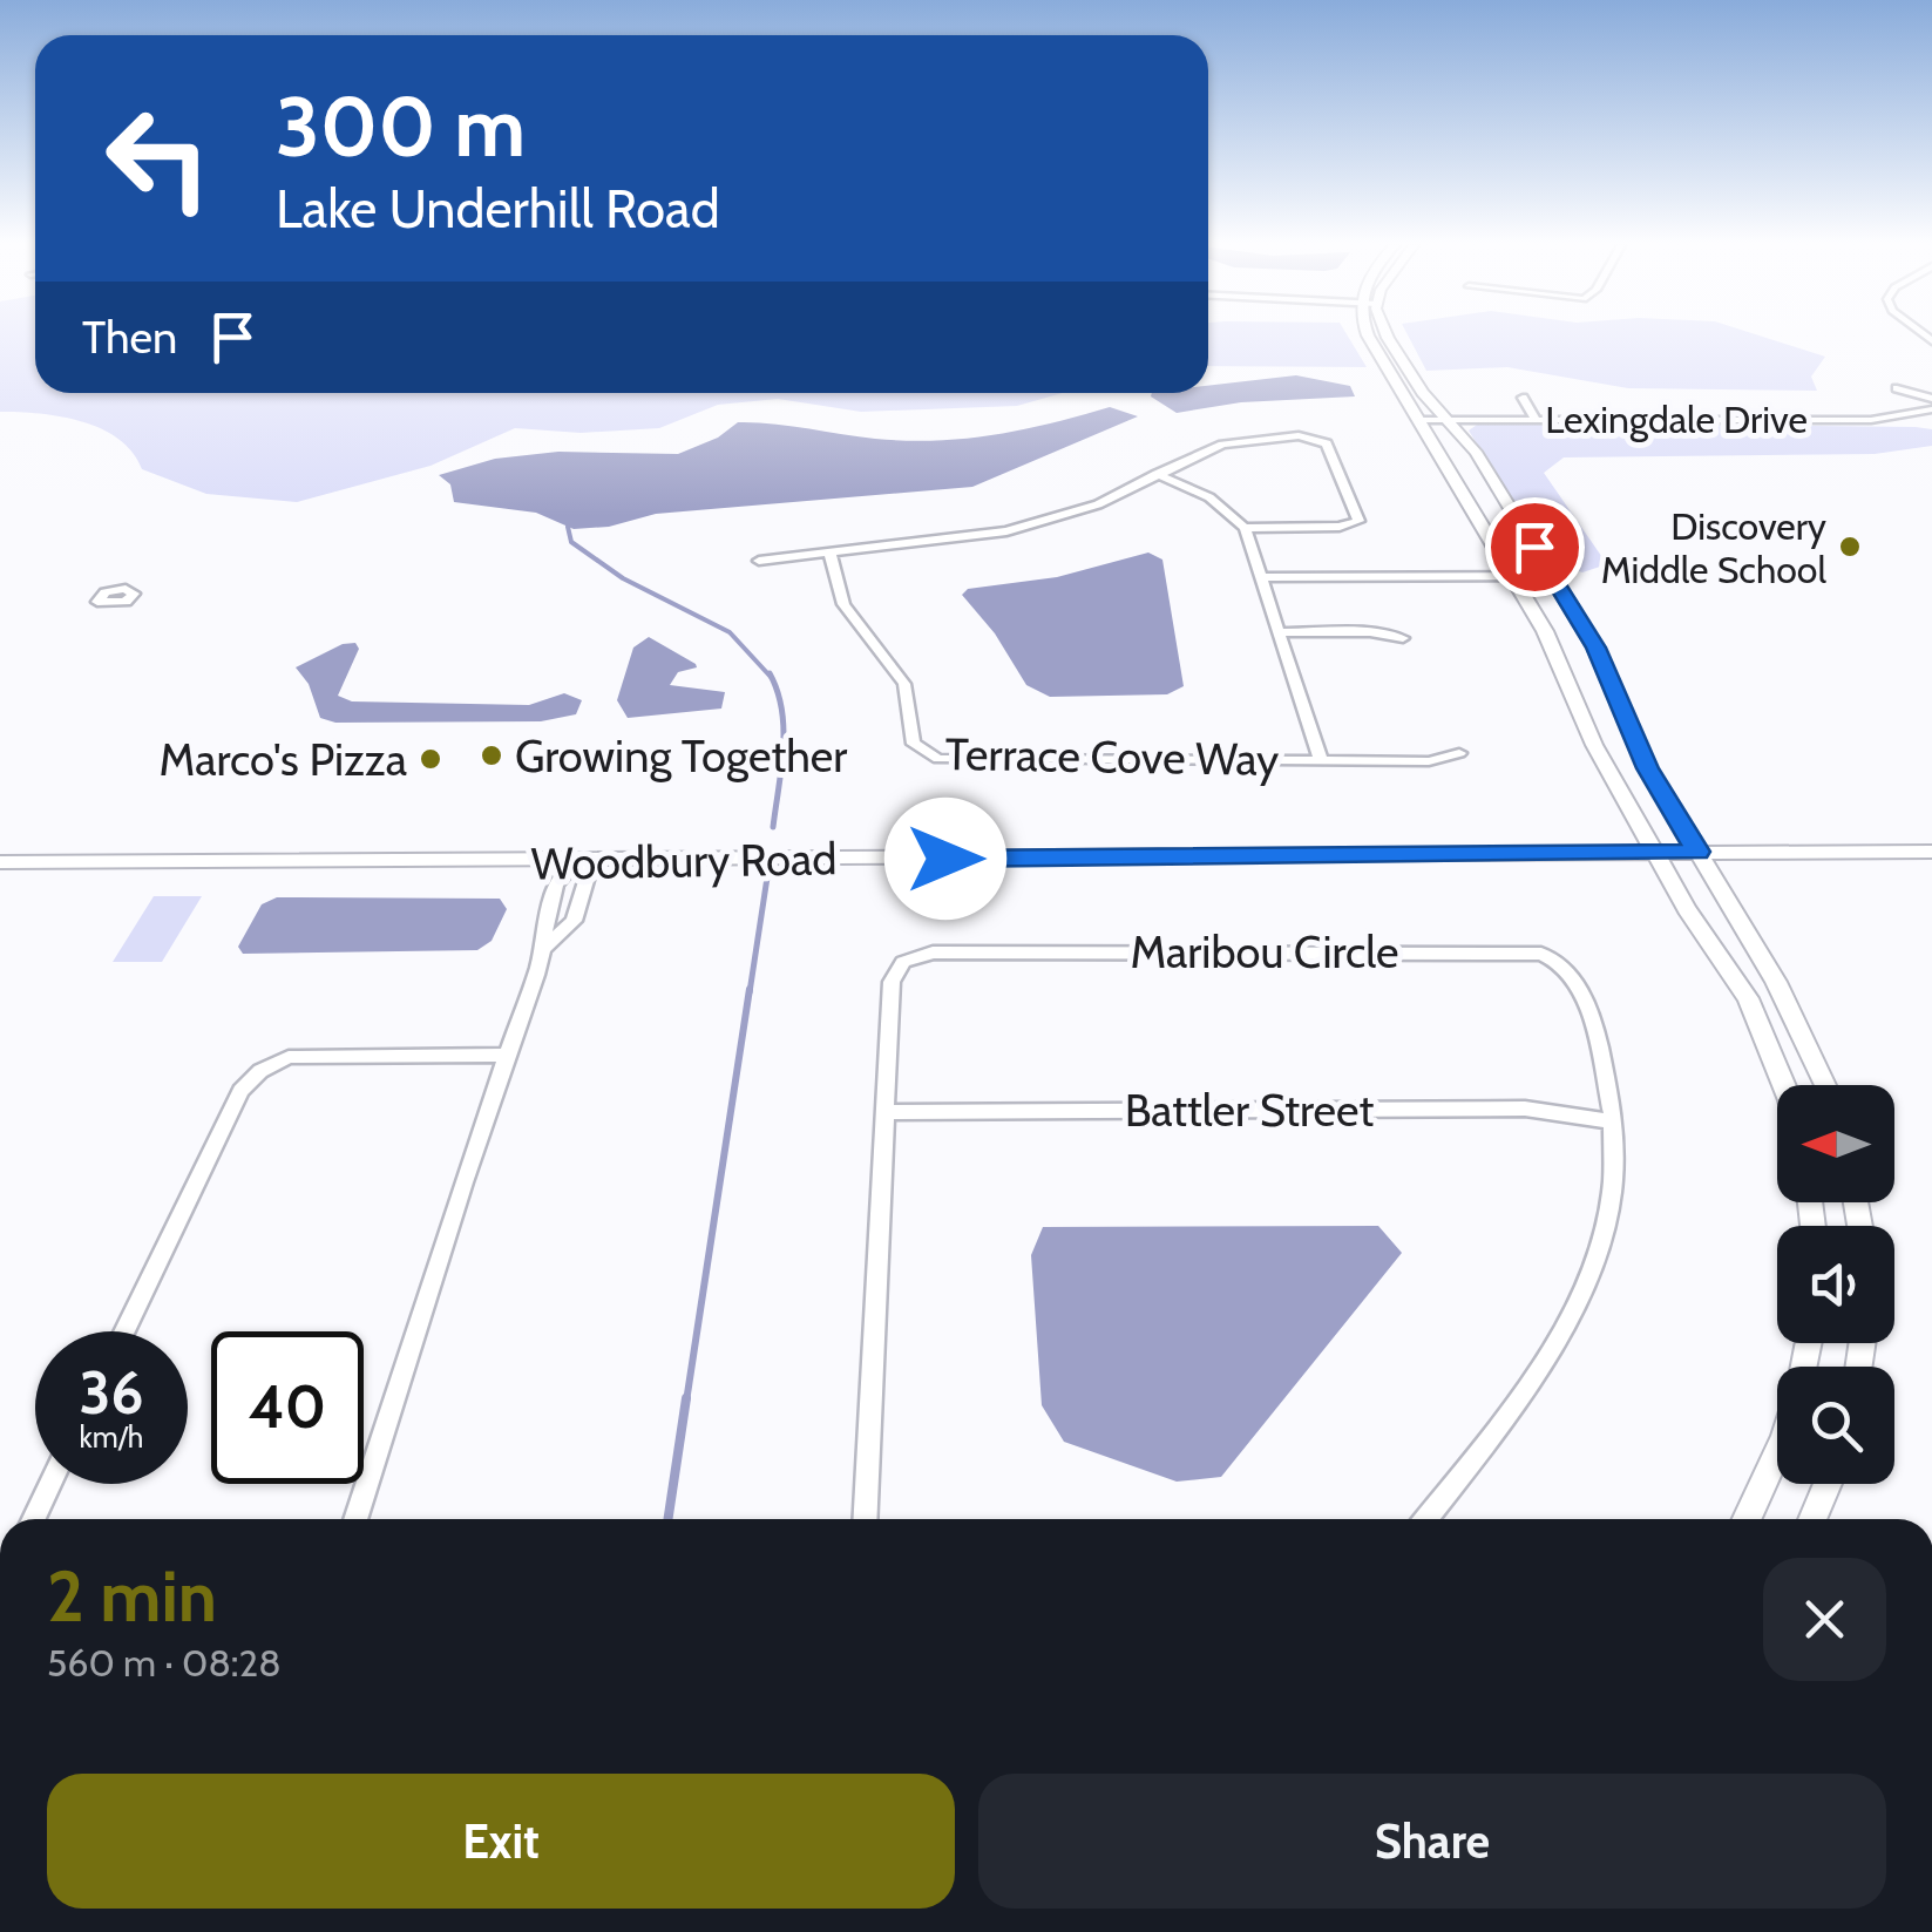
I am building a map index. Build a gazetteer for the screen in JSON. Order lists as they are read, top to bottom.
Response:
{
  "streets": {
    "street": [
      "Lexingdale Drive",
      "Terrace Cove Way",
      "Woodbury Road",
      "Maribou Circle",
      "Battler Street"
    ]
  },
  "crossings": [
    ["Maribou Circle", "Battler Street"]
  ],
  "places": ["Discovery Middle School", "Growing Together", "Marco's Pizza"],
  "north": "left",
  "page": {
    "turn": ["300 m", "Lake Underhill Road"],
    "then": "Then",
    "speed": "36 km/h",
    "limit": "40",
    "heading": ["2 min", "560 m · 08:28"],
    "buttons": ["Exit", "Share"]
  }
}
